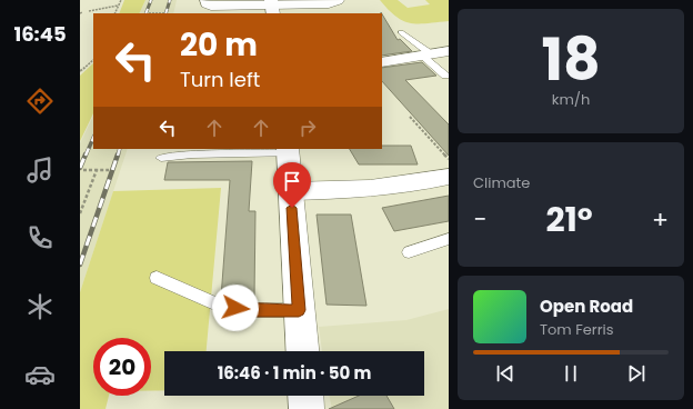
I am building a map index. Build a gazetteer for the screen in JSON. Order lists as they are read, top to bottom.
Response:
{
  "page": {
    "tabs": "16:45",
    "tile": [
      ["18", "km/h"],
      "Climate"
    ],
    "turn": ["20 m", "Turn left"],
    "heat": ["−", "21°", "+"],
    "song": ["Open Road", "Tom Ferris"],
    "limit": "20",
    "trip": "16:46 · 1 min · 50 m"
  }
}
